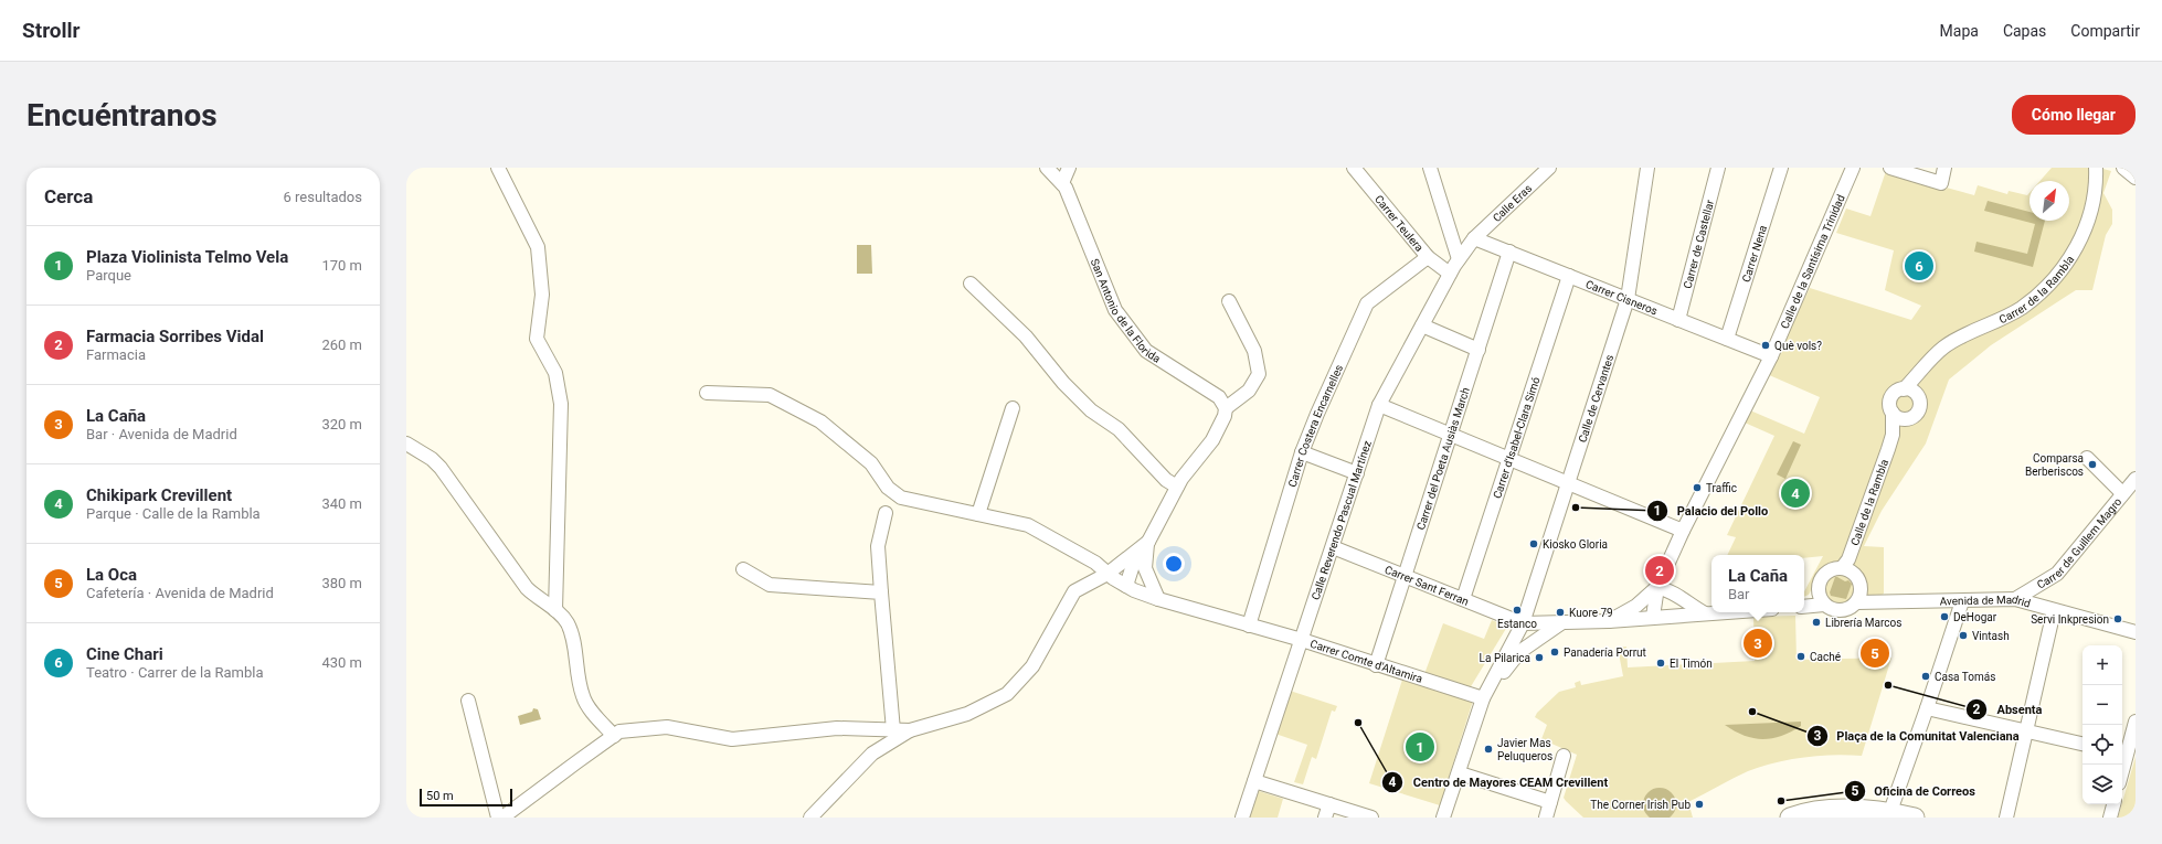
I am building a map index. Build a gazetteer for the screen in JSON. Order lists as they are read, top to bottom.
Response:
{
  "streets": {
    "street": [
      "Calle Eras",
      "Carrer Teulera",
      "Carrer de Castellar",
      "Carrer Nena",
      "Calle de la Santísima Trinidad",
      "Carrer de la Rambla",
      "Carrer Cisneros",
      "San Antonio de la Florida",
      "Calle de Cervantes",
      "Carrer Costera Encarnelles",
      "Carrer d'Isabel-Clara Simó",
      "Carrer del Poeta Ausiàs March",
      "Calle de la Rambla",
      "Calle Reverendo Pascual Martínez",
      "Carrer de Guillem Magro",
      "Carrer Sant Ferran",
      "Avenida de Madrid",
      "Carrer Comte d'Altamira"
    ]
  },
  "crossings": [
    ["Calle Eras", "Carrer Cisneros"],
    ["Calle Eras", "Calle Reverendo Pascual Martínez"],
    ["Carrer Teulera", "Carrer Costera Encarnelles"],
    ["Carrer Teulera", "Calle Reverendo Pascual Martínez"],
    ["Carrer de Castellar", "Carrer Cisneros"],
    ["Carrer Nena", "Carrer Cisneros"],
    ["Calle de la Santísima Trinidad", "Carrer Cisneros"],
    ["Carrer de la Rambla", "Calle de la Rambla"],
    ["Carrer Cisneros", "Calle de Cervantes"],
    ["Carrer Cisneros", "Carrer d'Isabel-Clara Simó"],
    ["Carrer Cisneros", "Carrer del Poeta Ausiàs March"],
    ["Carrer Cisneros", "Calle Reverendo Pascual Martínez"],
    ["Calle de Cervantes", "Carrer Sant Ferran"],
    ["Carrer Costera Encarnelles", "Carrer Comte d'Altamira"],
    ["Carrer d'Isabel-Clara Simó", "Carrer Sant Ferran"],
    ["Carrer del Poeta Ausiàs March", "Carrer Sant Ferran"],
    ["Carrer del Poeta Ausiàs March", "Carrer Comte d'Altamira"],
    ["Calle de la Rambla", "Avenida de Madrid"],
    ["Calle Reverendo Pascual Martínez", "Carrer Sant Ferran"],
    ["Calle Reverendo Pascual Martínez", "Carrer Comte d'Altamira"],
    ["Carrer de Guillem Magro", "Avenida de Madrid"]
  ],
  "places": [
    "Què vols?",
    "Comparsa Berberiscos",
    "Traffic",
    "Palacio del Pollo",
    "Kiosko Gloria",
    "Estanco",
    "Kuore 79",
    "DeHogar",
    "Servi Inkpresion",
    "Librería Marcos",
    "Vintash",
    "Panadería Porrut",
    "Caché",
    "La Pilarica",
    "El Timón",
    "Casa Tomás",
    "Absenta",
    "Plaça de la Comunitat Valenciana",
    "Centro de Mayores CEAM Crevillent",
    "Javier Mas Peluqueros",
    "Oficina de Correos",
    "The Corner Irish Pub"
  ],
  "scale_bar": "50 m",
  "north": "top right",
  "page": {
    "header": "Strollr",
    "nav": ["Mapa", "Capas", "Compartir"],
    "buttons": "Cómo llegar",
    "title": "Encuéntranos",
    "heading": ["Cerca", "6 resultados"],
    "list": [
      {
        "mark": "1",
        "name": "Plaza Violinista Telmo Vela",
        "note": "Parque",
        "value": "170 m"
      },
      {
        "mark": "2",
        "name": "Farmacia Sorribes Vidal",
        "note": "Farmacia",
        "value": "260 m"
      },
      {
        "mark": "3",
        "name": "La Caña",
        "note": "Bar · Avenida de Madrid",
        "value": "320 m"
      },
      {
        "mark": "4",
        "name": "Chikipark Crevillent",
        "note": "Parque · Calle de la Rambla",
        "value": "340 m"
      },
      {
        "mark": "5",
        "name": "La Oca",
        "note": "Cafetería · Avenida de Madrid",
        "value": "380 m"
      },
      {
        "mark": "6",
        "name": "Cine Chari",
        "note": "Teatro · Carrer de la Rambla",
        "value": "430 m"
      }
    ],
    "pins": [
      "6",
      "4",
      "2",
      "3",
      "5",
      "1"
    ],
    "popup": ["La Caña", "Bar"],
    "map_buttons": ["+", "−"],
    "scale": "50 m"
  }
}
